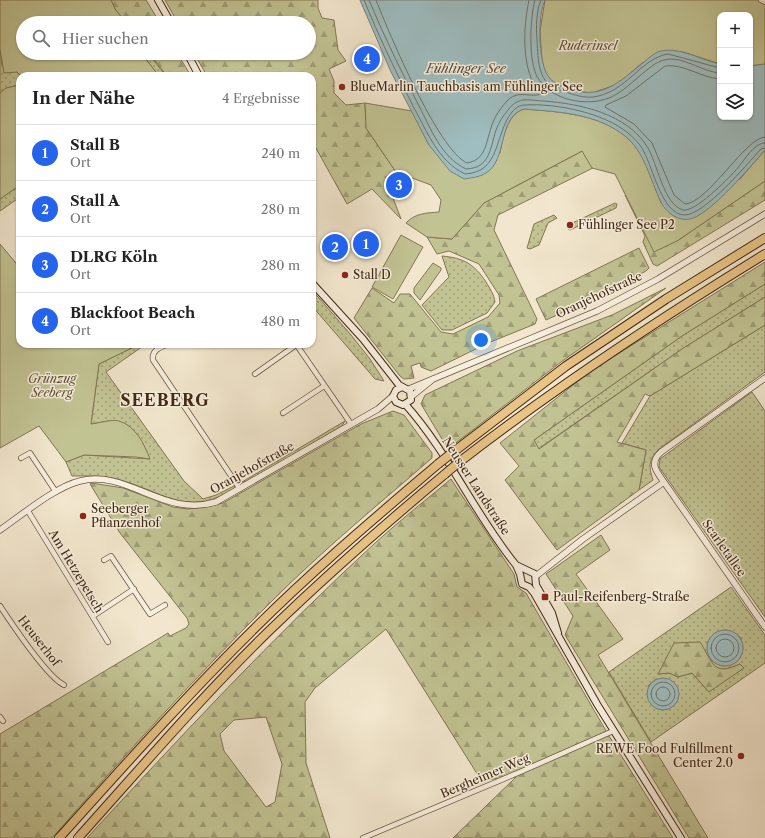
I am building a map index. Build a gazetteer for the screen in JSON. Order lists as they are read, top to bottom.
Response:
{
  "streets": {
    "main road": ["Neusser Landstraße"],
    "street": [
      "Oranjehofstraße",
      "Scarletallee",
      "Am Hetzepetsch",
      "Heuserhof",
      "Bergheimer Weg"
    ]
  },
  "crossings": [
    ["Oranjehofstraße", "Neusser Landstraße"],
    ["Oranjehofstraße", "Am Hetzepetsch"],
    ["Neusser Landstraße", "Bergheimer Weg"]
  ],
  "districts": ["SEEBERG"],
  "water": ["Fühlinger See"],
  "parks": ["Ruderinsel", "Grünzug Seeberg"],
  "places": {
    "other": [
      "BlueMarlin Tauchbasis am Fühlinger See",
      "Fühlinger See P2",
      "Stall D",
      "Seeberger Pflanzenhof",
      "REWE Food Fulfillment Center 2.0"
    ],
    "transit": ["Paul-Reifenberg-Straße"]
  },
  "page": {
    "map_buttons": ["+", "−"],
    "search": "Hier suchen",
    "pins": [
      "4",
      "3",
      "1",
      "2"
    ],
    "heading": ["In der Nähe", "4 Ergebnisse"],
    "list": [
      {
        "mark": "1",
        "name": "Stall B",
        "note": "Ort",
        "value": "240 m"
      },
      {
        "mark": "2",
        "name": "Stall A",
        "note": "Ort",
        "value": "280 m"
      },
      {
        "mark": "3",
        "name": "DLRG Köln",
        "note": "Ort",
        "value": "280 m"
      },
      {
        "mark": "4",
        "name": "Blackfoot Beach",
        "note": "Ort",
        "value": "480 m"
      }
    ]
  }
}
